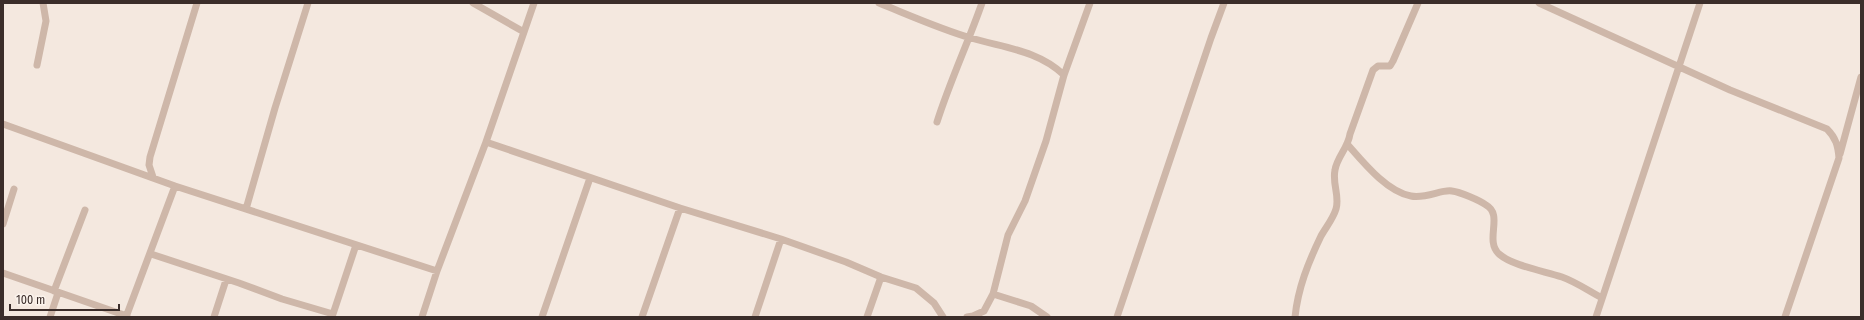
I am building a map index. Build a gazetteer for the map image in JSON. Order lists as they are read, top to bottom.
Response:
{
  "scale_bar": "100 m"
}
